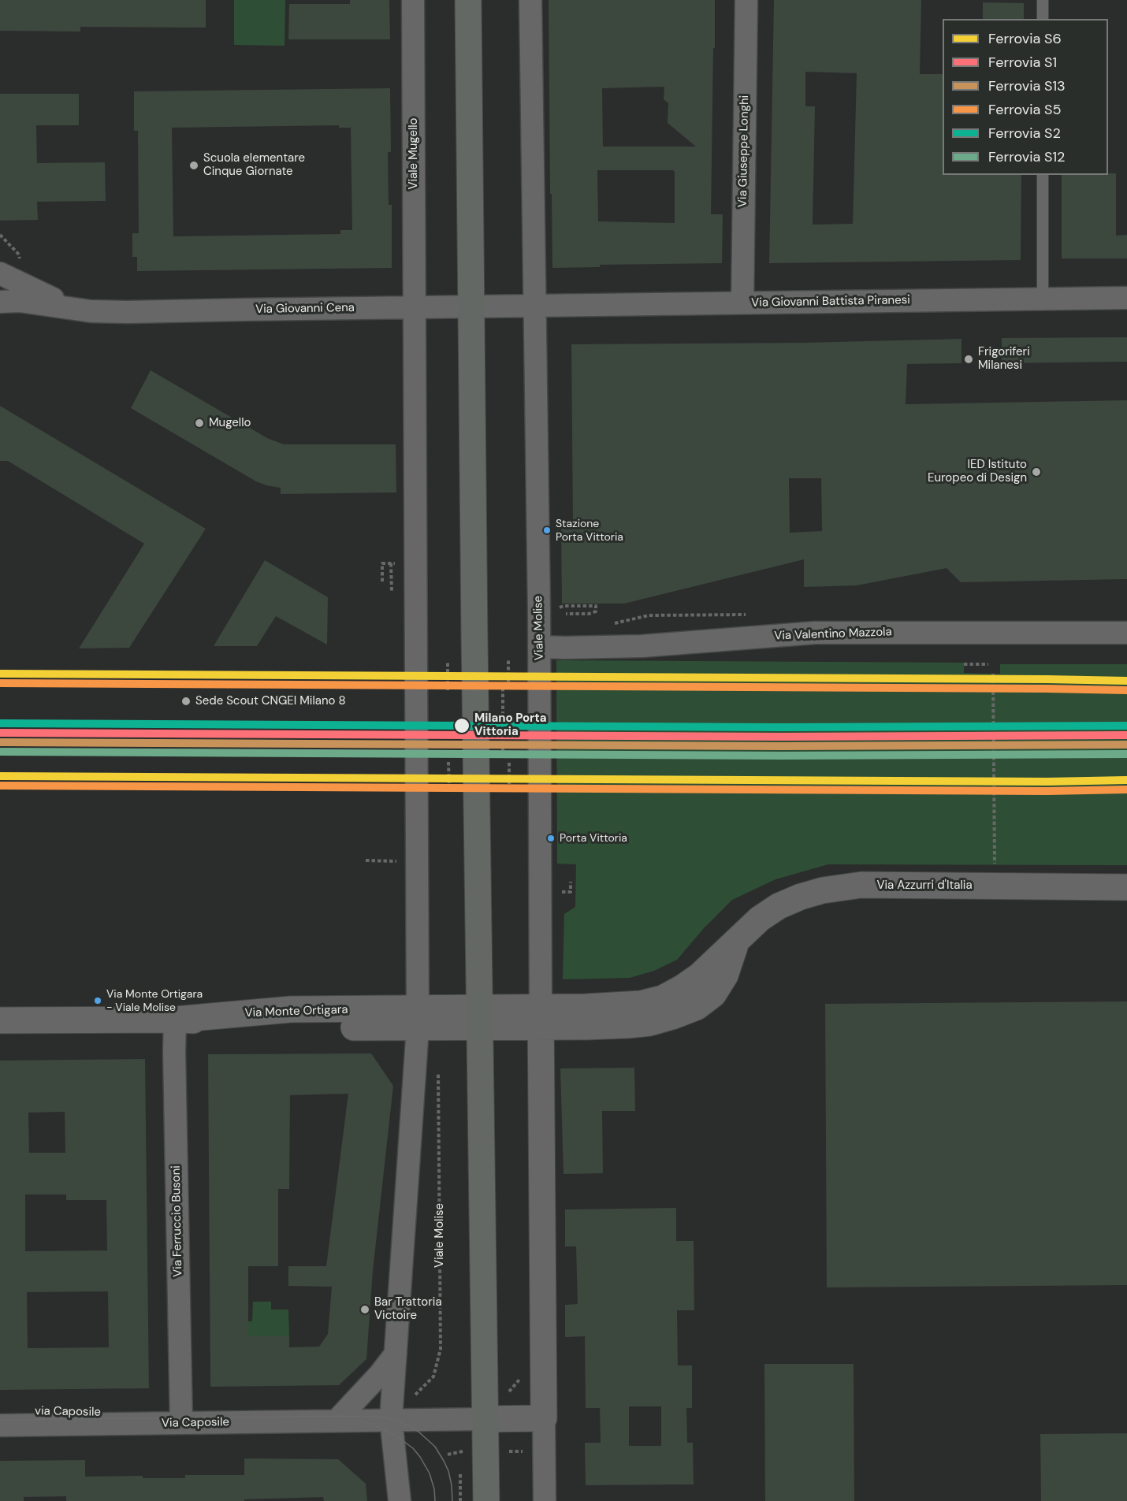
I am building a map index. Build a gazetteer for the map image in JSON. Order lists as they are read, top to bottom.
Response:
{
  "streets": {
    "street": [
      "Via Giuseppe Longhi",
      "Viale Mugello",
      "Via Giovanni Battista Piranesi",
      "Via Giovanni Cena",
      "Viale Molise",
      "Via Valentino Mazzola",
      "Via Azzurri d'Italia",
      "Via Monte Ortigara",
      "Via Ferruccio Busoni",
      "via Caposile",
      "Via Caposile"
    ]
  },
  "crossings": [
    ["Via Giuseppe Longhi", "Via Giovanni Battista Piranesi"],
    ["Viale Mugello", "Via Giovanni Cena"],
    ["Via Giovanni Battista Piranesi", "Via Giovanni Cena"],
    ["Via Giovanni Battista Piranesi", "Viale Molise"],
    ["Via Giovanni Cena", "Viale Molise"],
    ["Viale Molise", "Via Valentino Mazzola"],
    ["Viale Molise", "Via Azzurri d'Italia"],
    ["Viale Molise", "Via Caposile"],
    ["Via Monte Ortigara", "Via Ferruccio Busoni"],
    ["Via Ferruccio Busoni", "Via Caposile"],
    ["via Caposile", "Via Caposile"]
  ],
  "places": [
    "Scuola elementare Cinque Giornate",
    "Frigoriferi Milanesi",
    "Mugello",
    "IED Istituto Europeo di Design",
    "Stazione Porta Vittoria",
    "Sede Scout CNGEI Milano 8",
    "Milano Porta Vittoria",
    "Porta Vittoria",
    "Via Monte Ortigara - Viale Molise",
    "Bar Trattoria Victoire"
  ],
  "lines": [
    "rail line S6",
    "rail line S5",
    "rail line S2",
    "rail line S1",
    "rail line S13",
    "rail line S12"
  ],
  "legend": [
    "Ferrovia S6",
    "Ferrovia S1",
    "Ferrovia S13",
    "Ferrovia S5",
    "Ferrovia S2",
    "Ferrovia S12"
  ]
}
